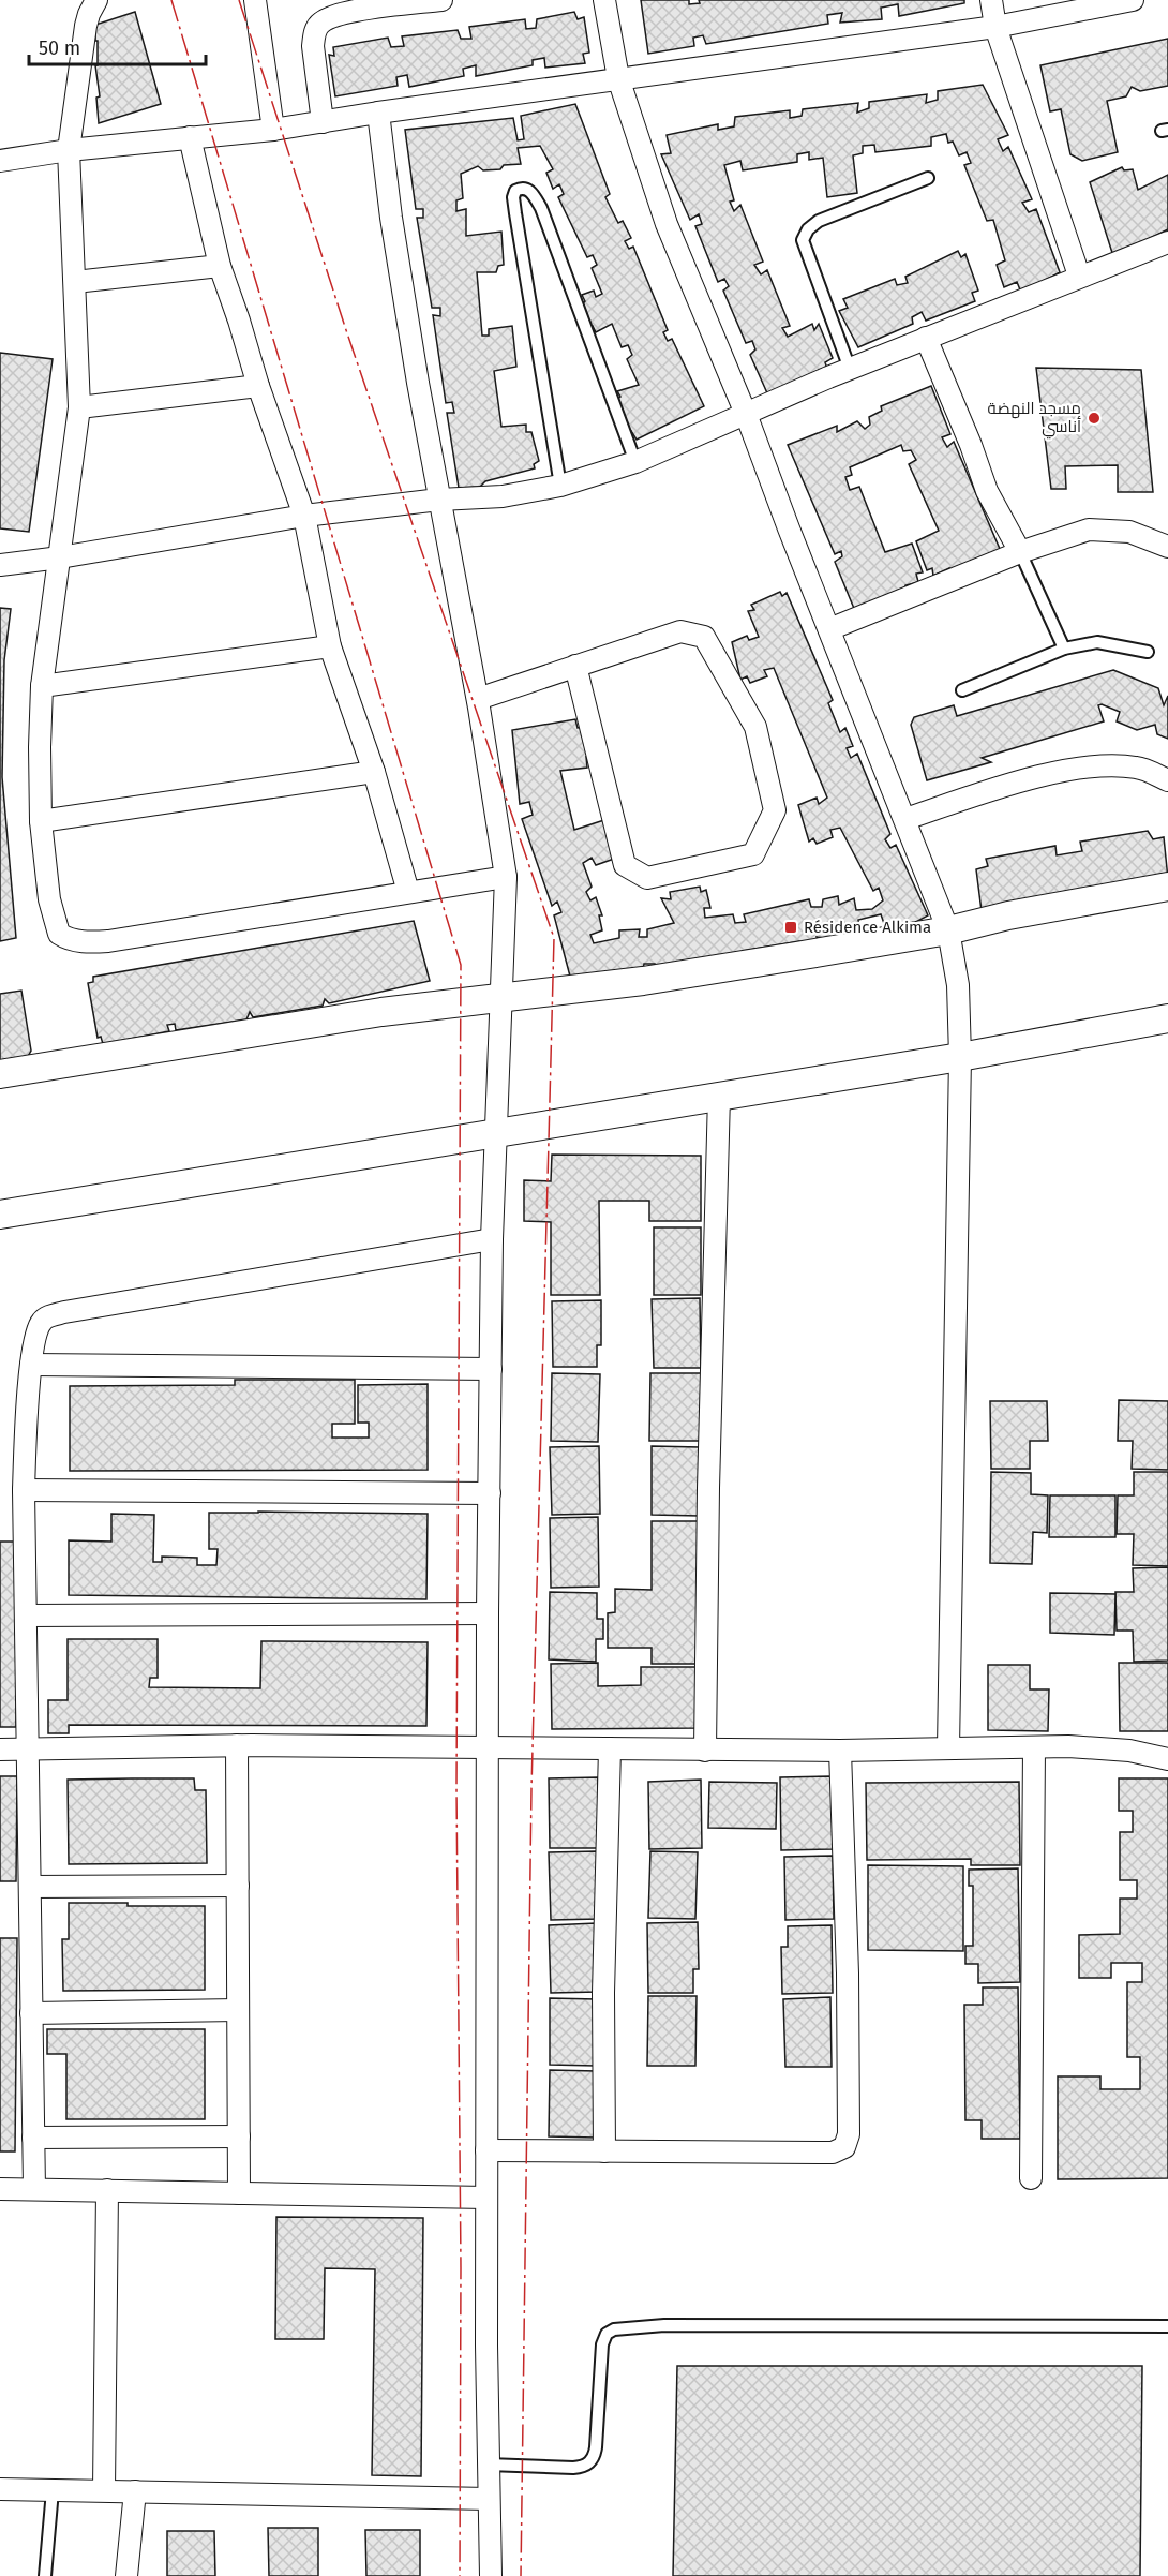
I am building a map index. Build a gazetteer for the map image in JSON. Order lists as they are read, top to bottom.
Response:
{
  "places": {
    "other": ["مسجد النهضة أناسي"],
    "transit": ["Résidence Alkima"]
  },
  "scale_bar": "50 m"
}
